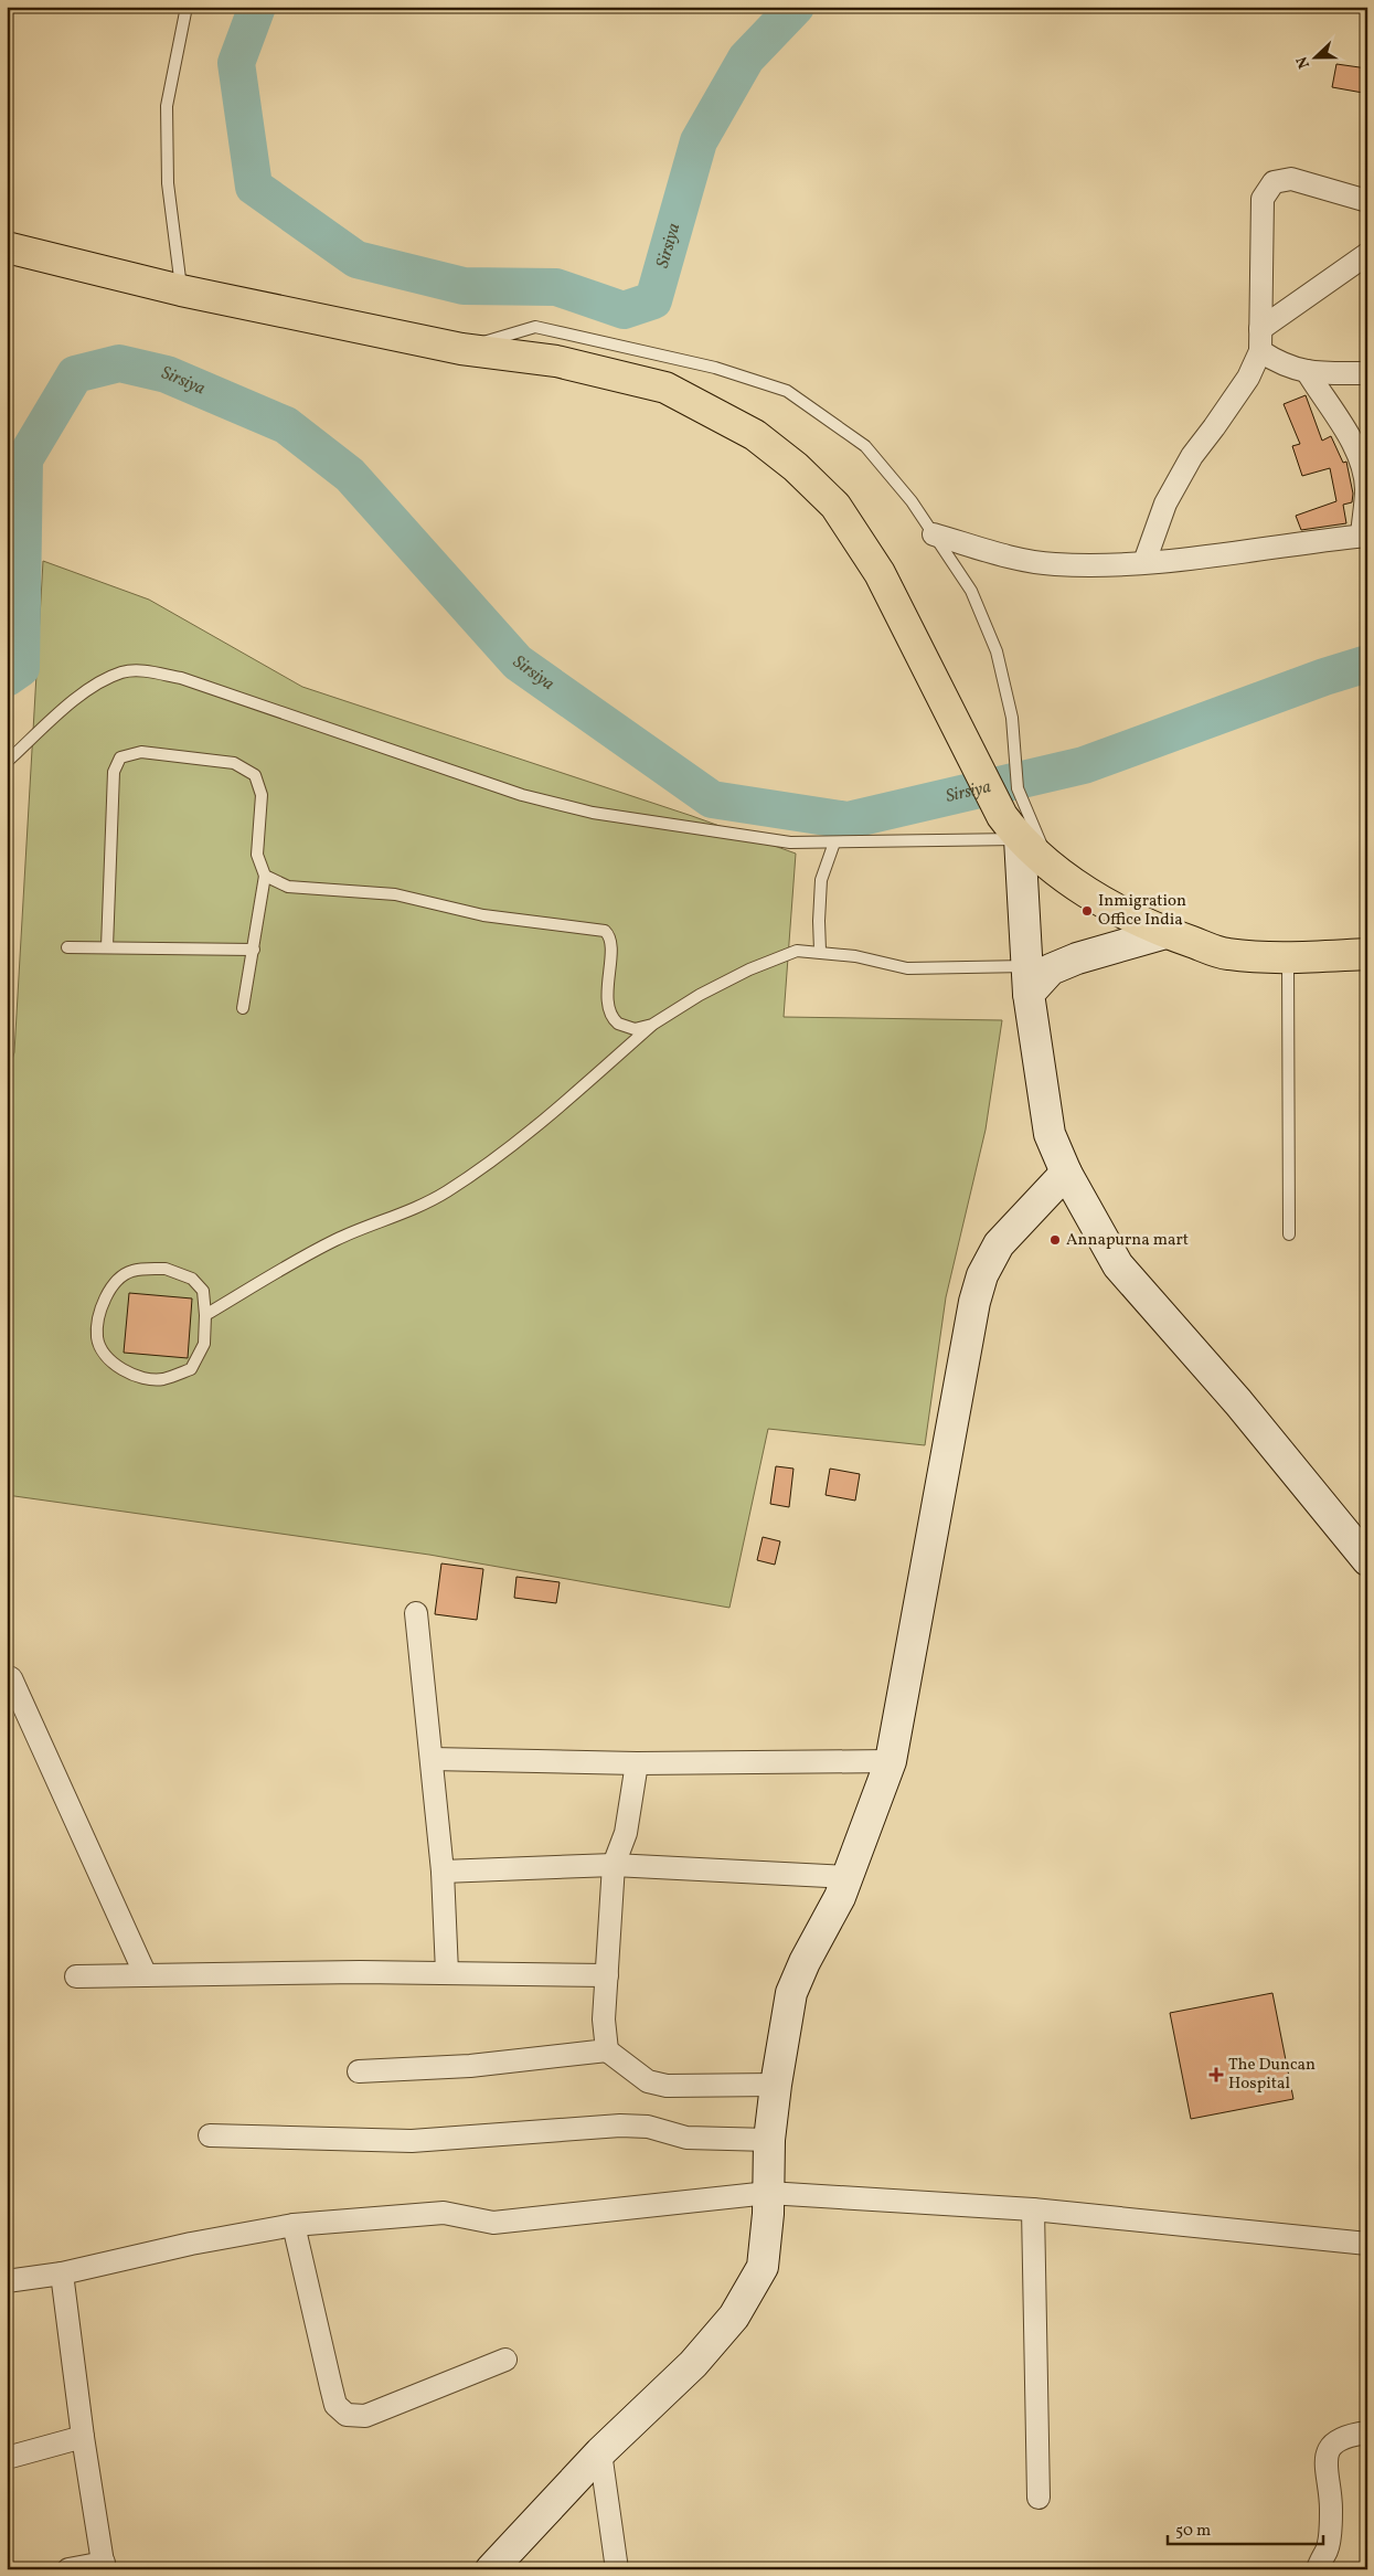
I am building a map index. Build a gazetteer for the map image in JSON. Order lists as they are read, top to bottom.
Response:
{
  "water": ["Sirsiya"],
  "places": {
    "other": ["Inmigration Office India", "Annapurna mart"],
    "health": ["The Duncan Hospital"]
  },
  "scale_bar": "50 m",
  "north": "left"
}
